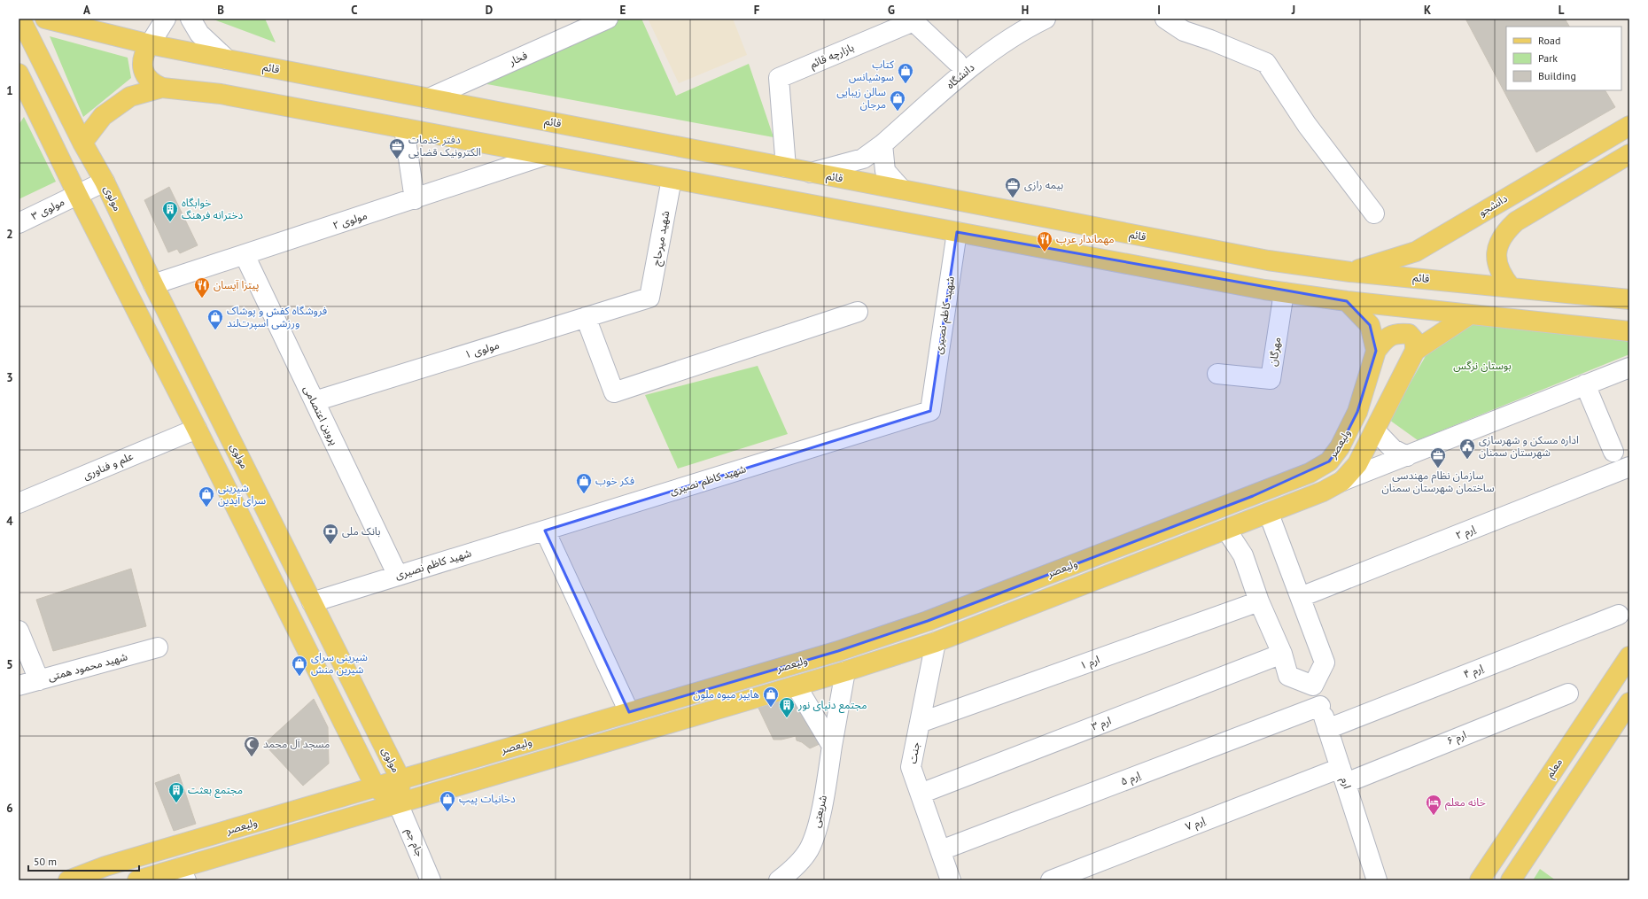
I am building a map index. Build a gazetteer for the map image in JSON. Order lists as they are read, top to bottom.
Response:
{
  "streets": {
    "main road": [
      "قائم",
      "مولوی",
      "دانشجو",
      "ولیعصر",
      "معلم"
    ],
    "street": [
      "بازارچه قائم",
      "فخار",
      "دانشگاه",
      "مولوی ۳",
      "مولوی ۲",
      "شهید میرحاج",
      "شهید کاظم نصیری",
      "مولوی ۱",
      "مهرگان",
      "پروین اعتصامی",
      "علم و فناوری",
      "اِرم ۲",
      "ارم ۱",
      "شهید محمود همتی",
      "اِرم ۴",
      "ارم ۳",
      "ارم ۶",
      "جنت",
      "اِرم ۵",
      "ارم",
      "شریعتی",
      "اِرم ۷",
      "جام جم"
    ]
  },
  "crossings": [
    ["بازارچه قائم", "قائم"],
    ["فخار", "قائم"],
    ["قائم", "دانشگاه"],
    ["قائم", "دانشجو"],
    ["مولوی", "مولوی ۳"],
    ["مولوی", "مولوی ۲"],
    ["مولوی", "شهید کاظم نصیری"],
    ["مولوی", "ولیعصر"],
    ["مولوی", "جام جم"],
    ["مولوی ۲", "پروین اعتصامی"],
    ["شهید میرحاج", "مولوی ۱"],
    ["شهید کاظم نصیری", "پروین اعتصامی"],
    ["مولوی ۱", "پروین اعتصامی"],
    ["ولیعصر", "جنت"],
    ["ولیعصر", "شریعتی"],
    ["ولیعصر", "جام جم"],
    ["ارم ۱", "جنت"],
    ["اِرم ۴", "ارم"],
    ["ارم ۳", "جنت"],
    ["ارم ۶", "ارم"],
    ["ارم ۶", "اِرم ۷"],
    ["جنت", "اِرم ۵"],
    ["اِرم ۵", "ارم"],
    ["ارم", "اِرم ۷"]
  ],
  "parks": ["بوستان نرگس"],
  "places": {
    "shop": [
      "کتاب سوشیانس",
      "سالن زیبایی مرجان",
      "فروشگاه کفش و پوشاک ورزشی اسپرت‌لند",
      "فکر خوب",
      "شیرینی سرای آیدین",
      "شیرینی سرای شیرین منش",
      "هایپر میوه ملون",
      "دخانیات پیپ"
    ],
    "office": ["دفتر خدمات الکترونیک قضایی", "بیمه رازی", "سازمان نظام مهندسی ساختمان شهرستان سمنان"],
    "building": ["خوابگاه دخترانه فرهنگ", "مجتمع دنیای نور", "مجتمع بعثت"],
    "restaurant": ["مهماندار عرب", "پیتزا آیسان"],
    "public building": ["اداره مسکن و شهرسازی شهرستان سمنان"],
    "bank": ["بانک ملی"],
    "mosque": ["مسجد آل محمد"],
    "hotel": ["خانه معلم"]
  },
  "legend": ["Road", "Park", "Building"],
  "scale_bar": "50 m",
  "grid": {
    "columns": [
      "A",
      "B",
      "C",
      "D",
      "E",
      "F",
      "G",
      "H",
      "I",
      "J",
      "K",
      "L"
    ],
    "rows": [
      "1",
      "2",
      "3",
      "4",
      "5",
      "6"
    ]
  }
}
